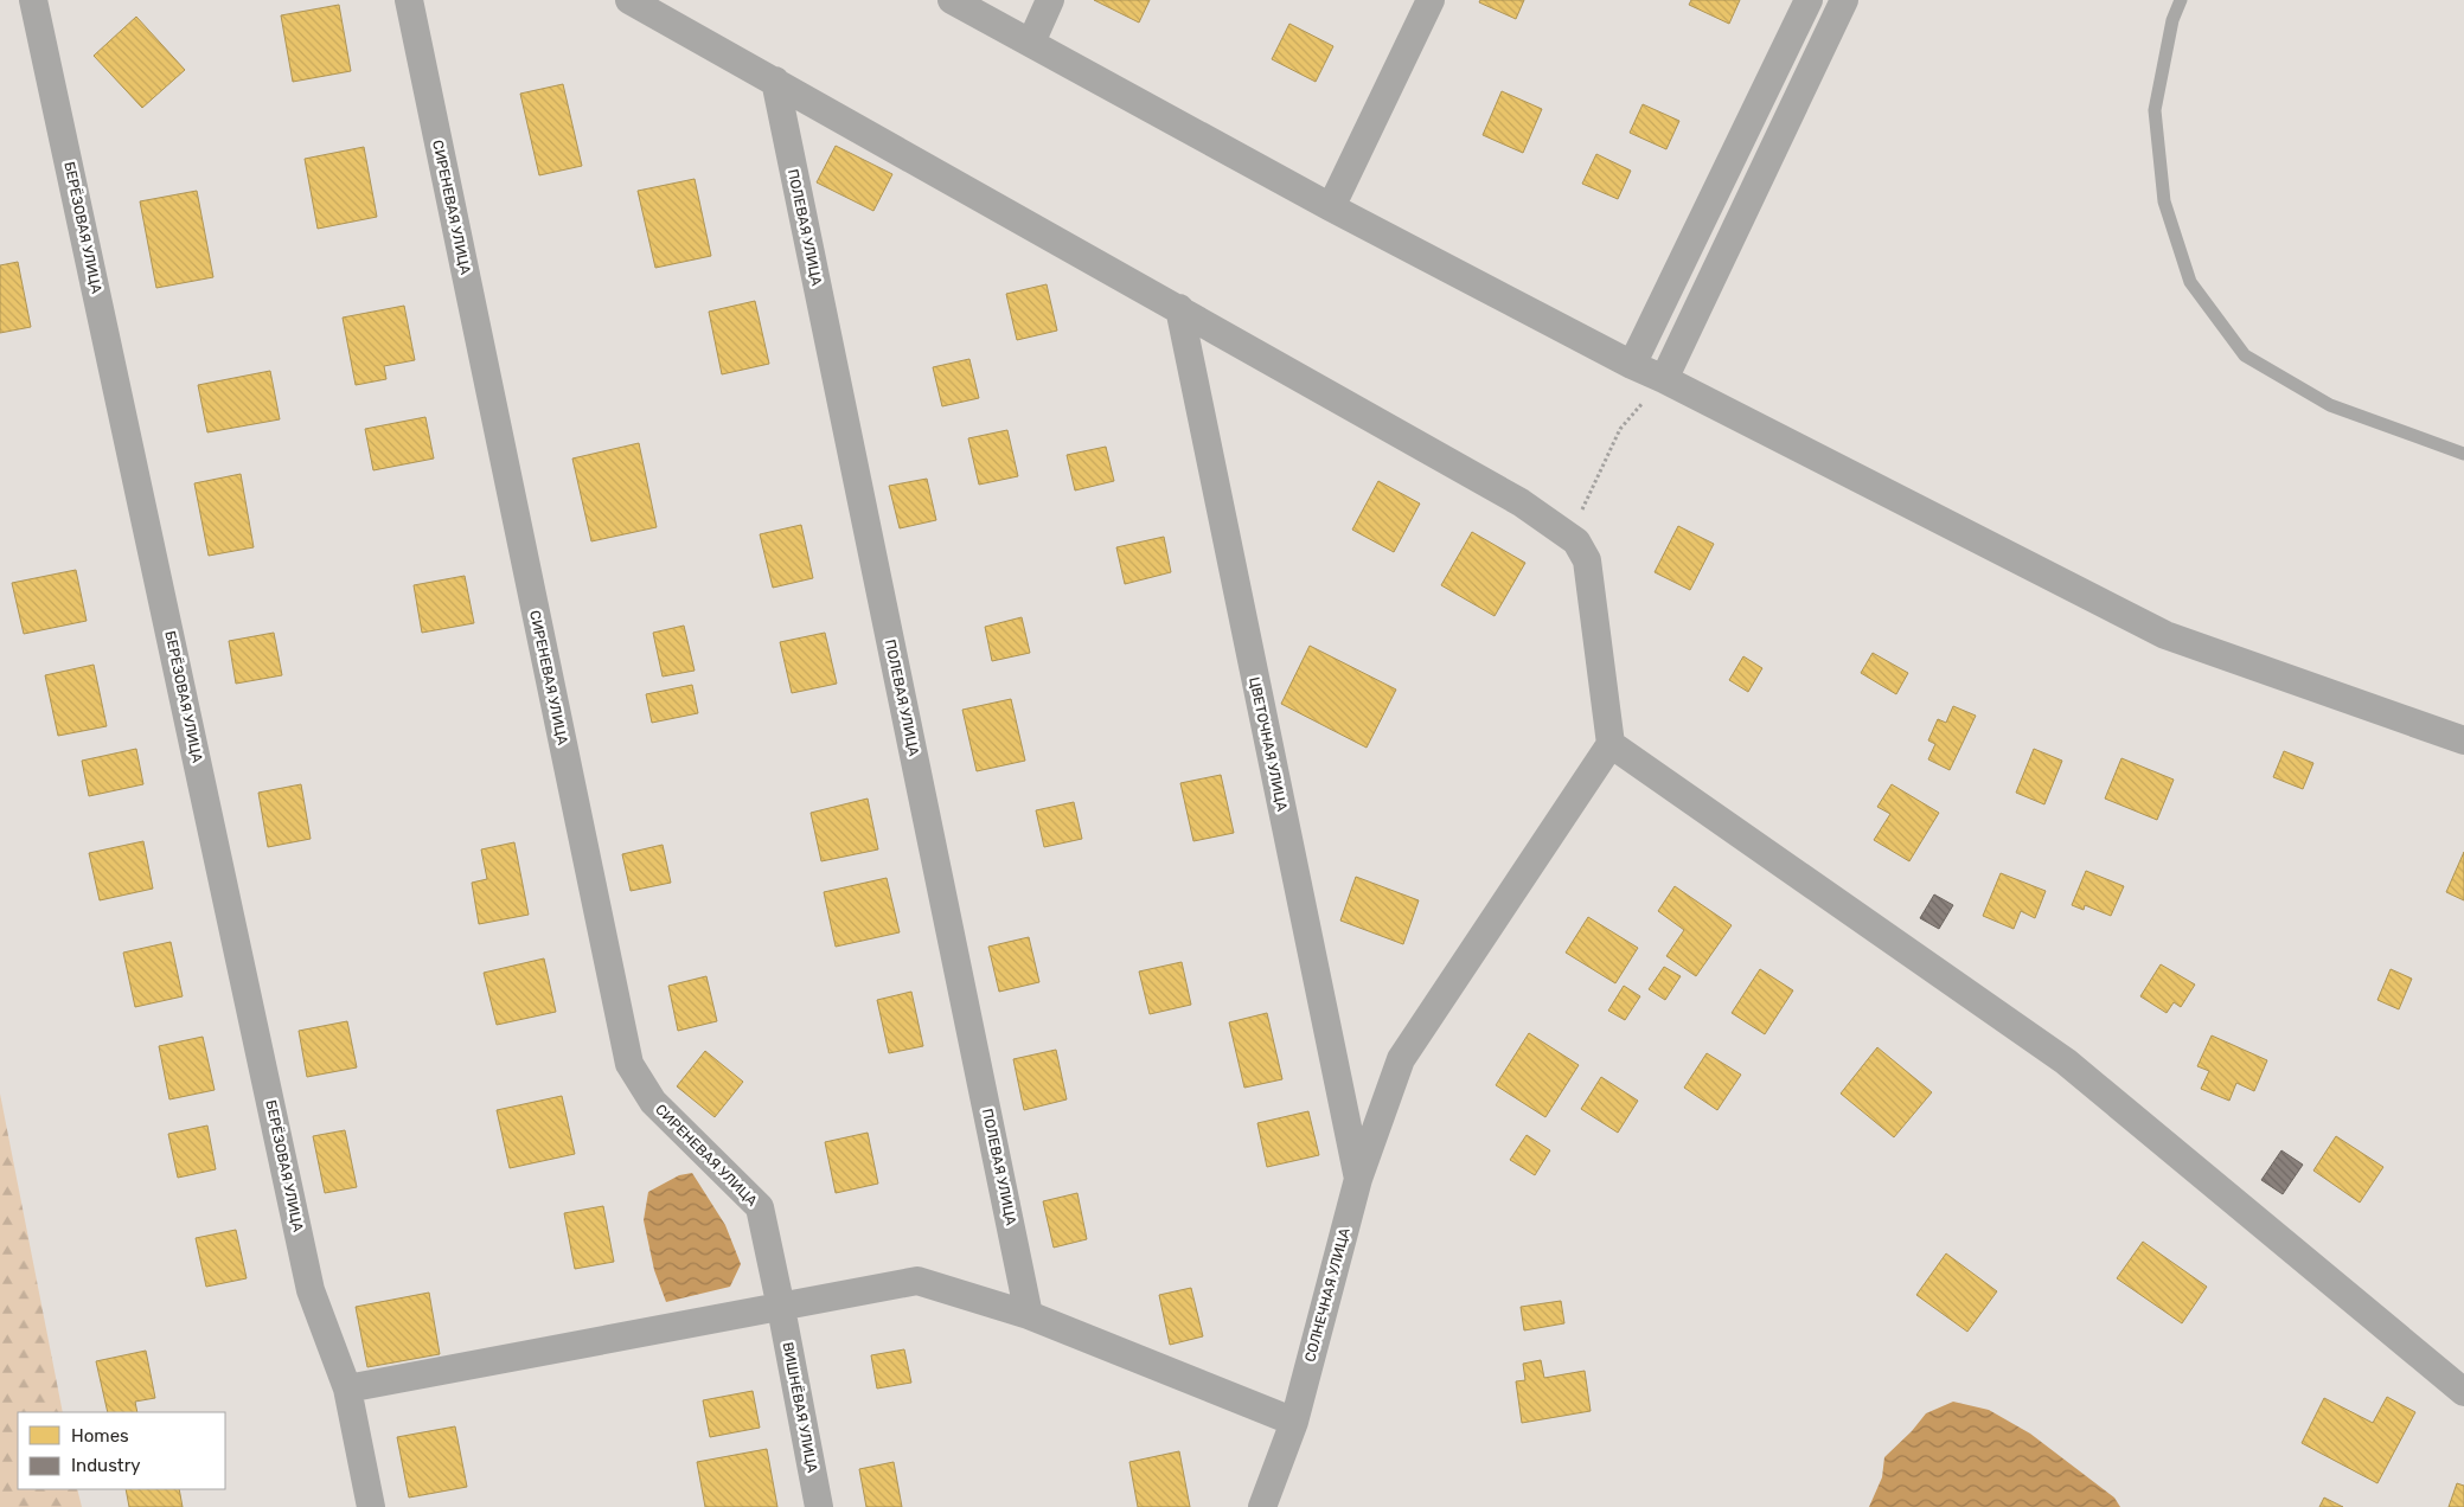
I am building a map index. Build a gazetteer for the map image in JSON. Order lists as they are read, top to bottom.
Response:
{
  "streets": {
    "street": [
      "СИРЕНЕВАЯ УЛИЦА",
      "БЕРЁЗОВАЯ УЛИЦА",
      "ПОЛЕВАЯ УЛИЦА",
      "ЦВЕТОЧНАЯ УЛИЦА",
      "СОЛНЕЧНАЯ УЛИЦА",
      "ВИШНЁВАЯ УЛИЦА"
    ]
  },
  "crossings": [
    ["СИРЕНЕВАЯ УЛИЦА", "ВИШНЁВАЯ УЛИЦА"],
    ["ЦВЕТОЧНАЯ УЛИЦА", "СОЛНЕЧНАЯ УЛИЦА"]
  ],
  "legend": ["Homes", "Industry"]
}
